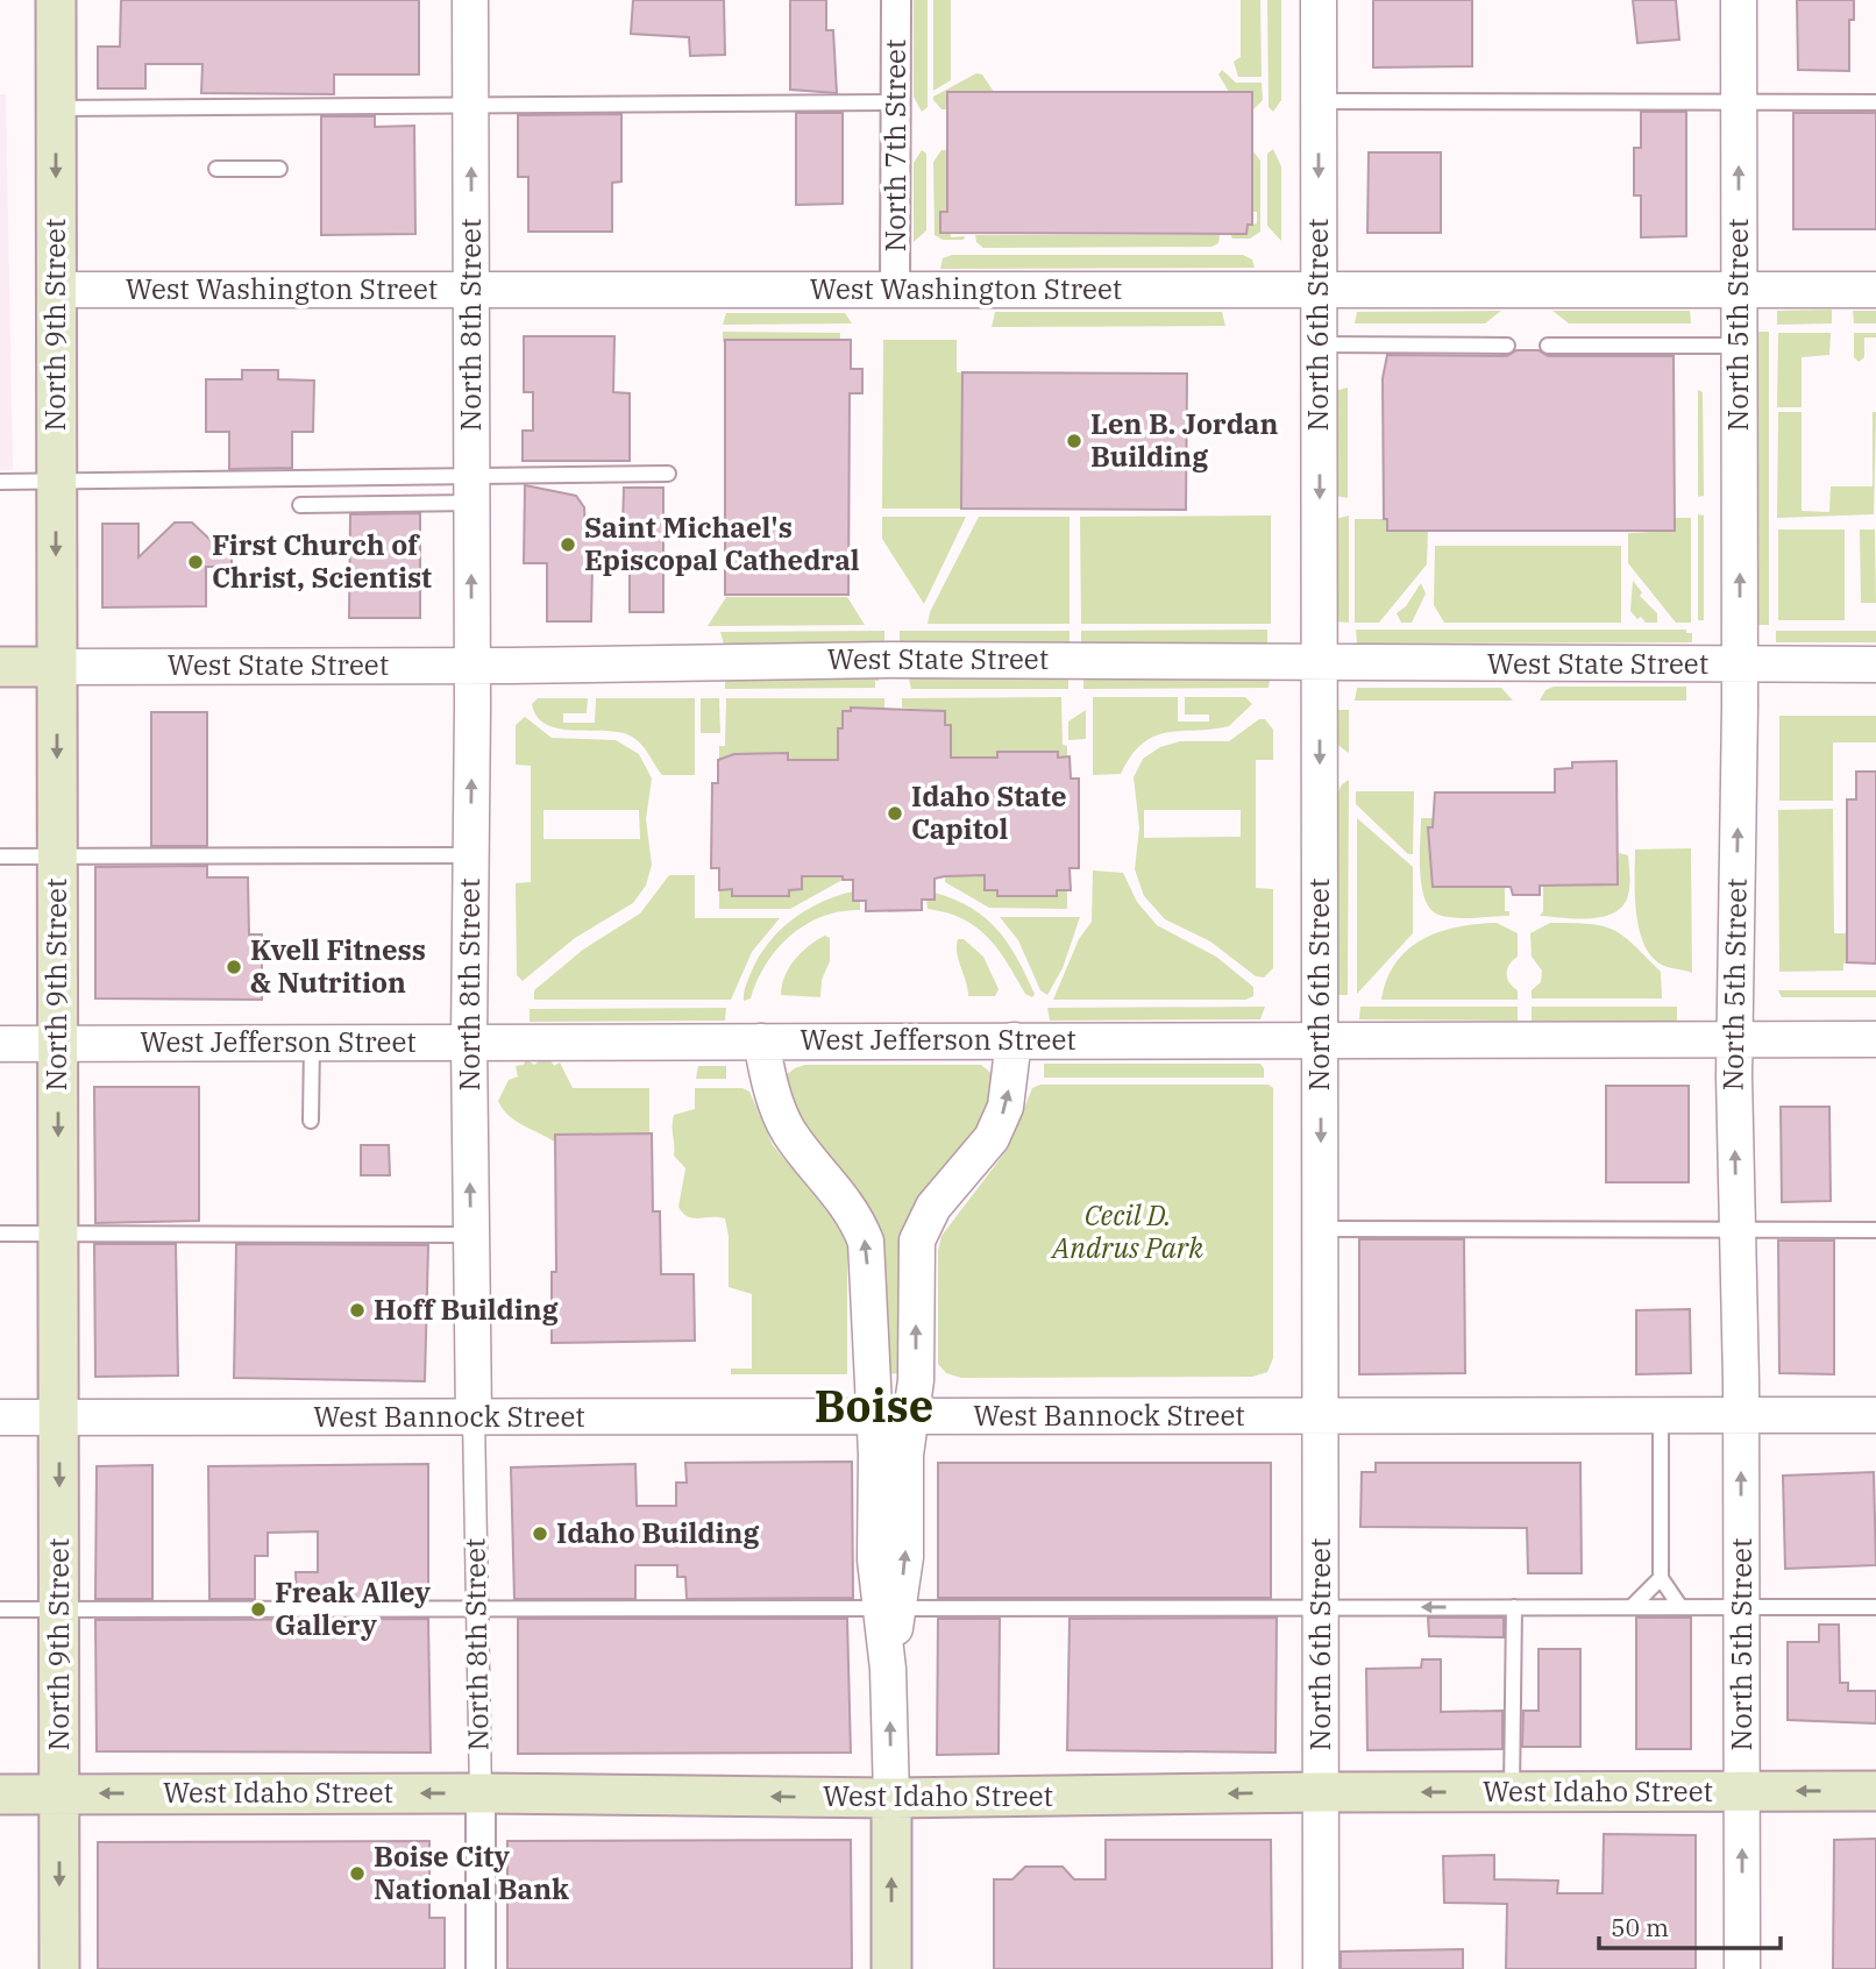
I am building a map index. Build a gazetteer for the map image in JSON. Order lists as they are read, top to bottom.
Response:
{
  "streets": {
    "main road": ["North 9th Street", "West State Street", "West Idaho Street"],
    "street": [
      "North 7th Street",
      "West Washington Street",
      "North 8th Street",
      "North 6th Street",
      "North 5th Street",
      "West Jefferson Street",
      "West Bannock Street"
    ]
  },
  "crossings": [
    ["North 7th Street", "West Washington Street"],
    ["West Washington Street", "North 9th Street"],
    ["West Washington Street", "North 8th Street"],
    ["West Washington Street", "North 6th Street"],
    ["West Washington Street", "North 5th Street"],
    ["North 9th Street", "West State Street"],
    ["North 9th Street", "West Jefferson Street"],
    ["North 9th Street", "West Bannock Street"],
    ["North 9th Street", "West Idaho Street"],
    ["North 8th Street", "West State Street"],
    ["North 8th Street", "West Jefferson Street"],
    ["North 8th Street", "West Bannock Street"],
    ["North 8th Street", "West Idaho Street"],
    ["North 6th Street", "West State Street"],
    ["North 6th Street", "West Jefferson Street"],
    ["North 6th Street", "West Bannock Street"],
    ["North 6th Street", "West Idaho Street"],
    ["North 5th Street", "West State Street"],
    ["North 5th Street", "West Jefferson Street"],
    ["North 5th Street", "West Bannock Street"],
    ["North 5th Street", "West Idaho Street"]
  ],
  "one_way": [
    "North 9th Street",
    "North 8th Street",
    "North 6th Street",
    "North 5th Street",
    "West Idaho Street"
  ],
  "districts": ["Boise"],
  "parks": ["Cecil D. Andrus Park"],
  "places": [
    "Len B. Jordan Building",
    "Saint Michael's Episcopal Cathedral",
    "First Church of Christ, Scientist",
    "Idaho State Capitol",
    "Kvell Fitness & Nutrition",
    "Hoff Building",
    "Idaho Building",
    "Freak Alley Gallery",
    "Boise City National Bank"
  ],
  "scale_bar": "50 m"
}
